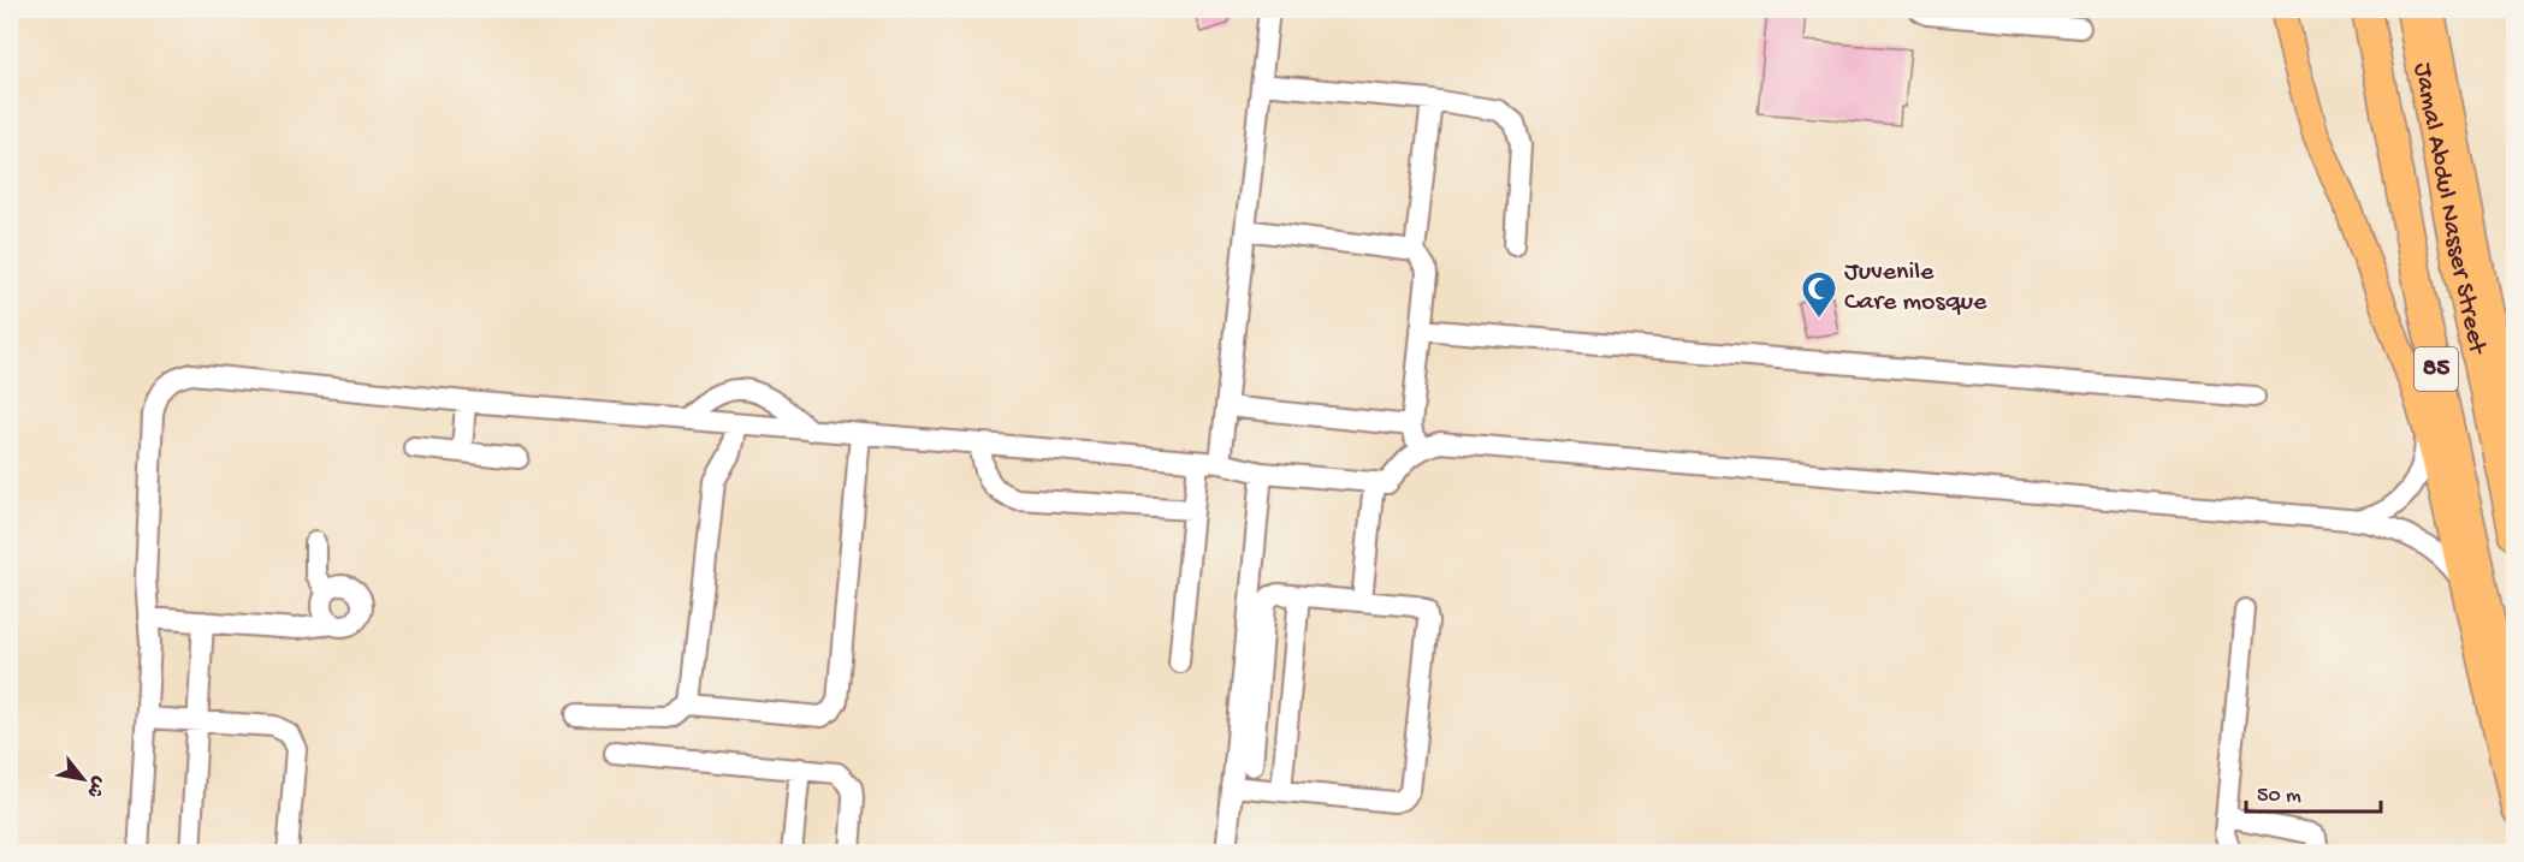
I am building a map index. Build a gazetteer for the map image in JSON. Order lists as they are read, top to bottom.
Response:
{
  "streets": {
    "highway": ["Jamal Abdul Nasser Street", "85"]
  },
  "places": {
    "mosque": ["Juvenile Care mosque"]
  },
  "scale_bar": "50 m",
  "north": "bottom right"
}
